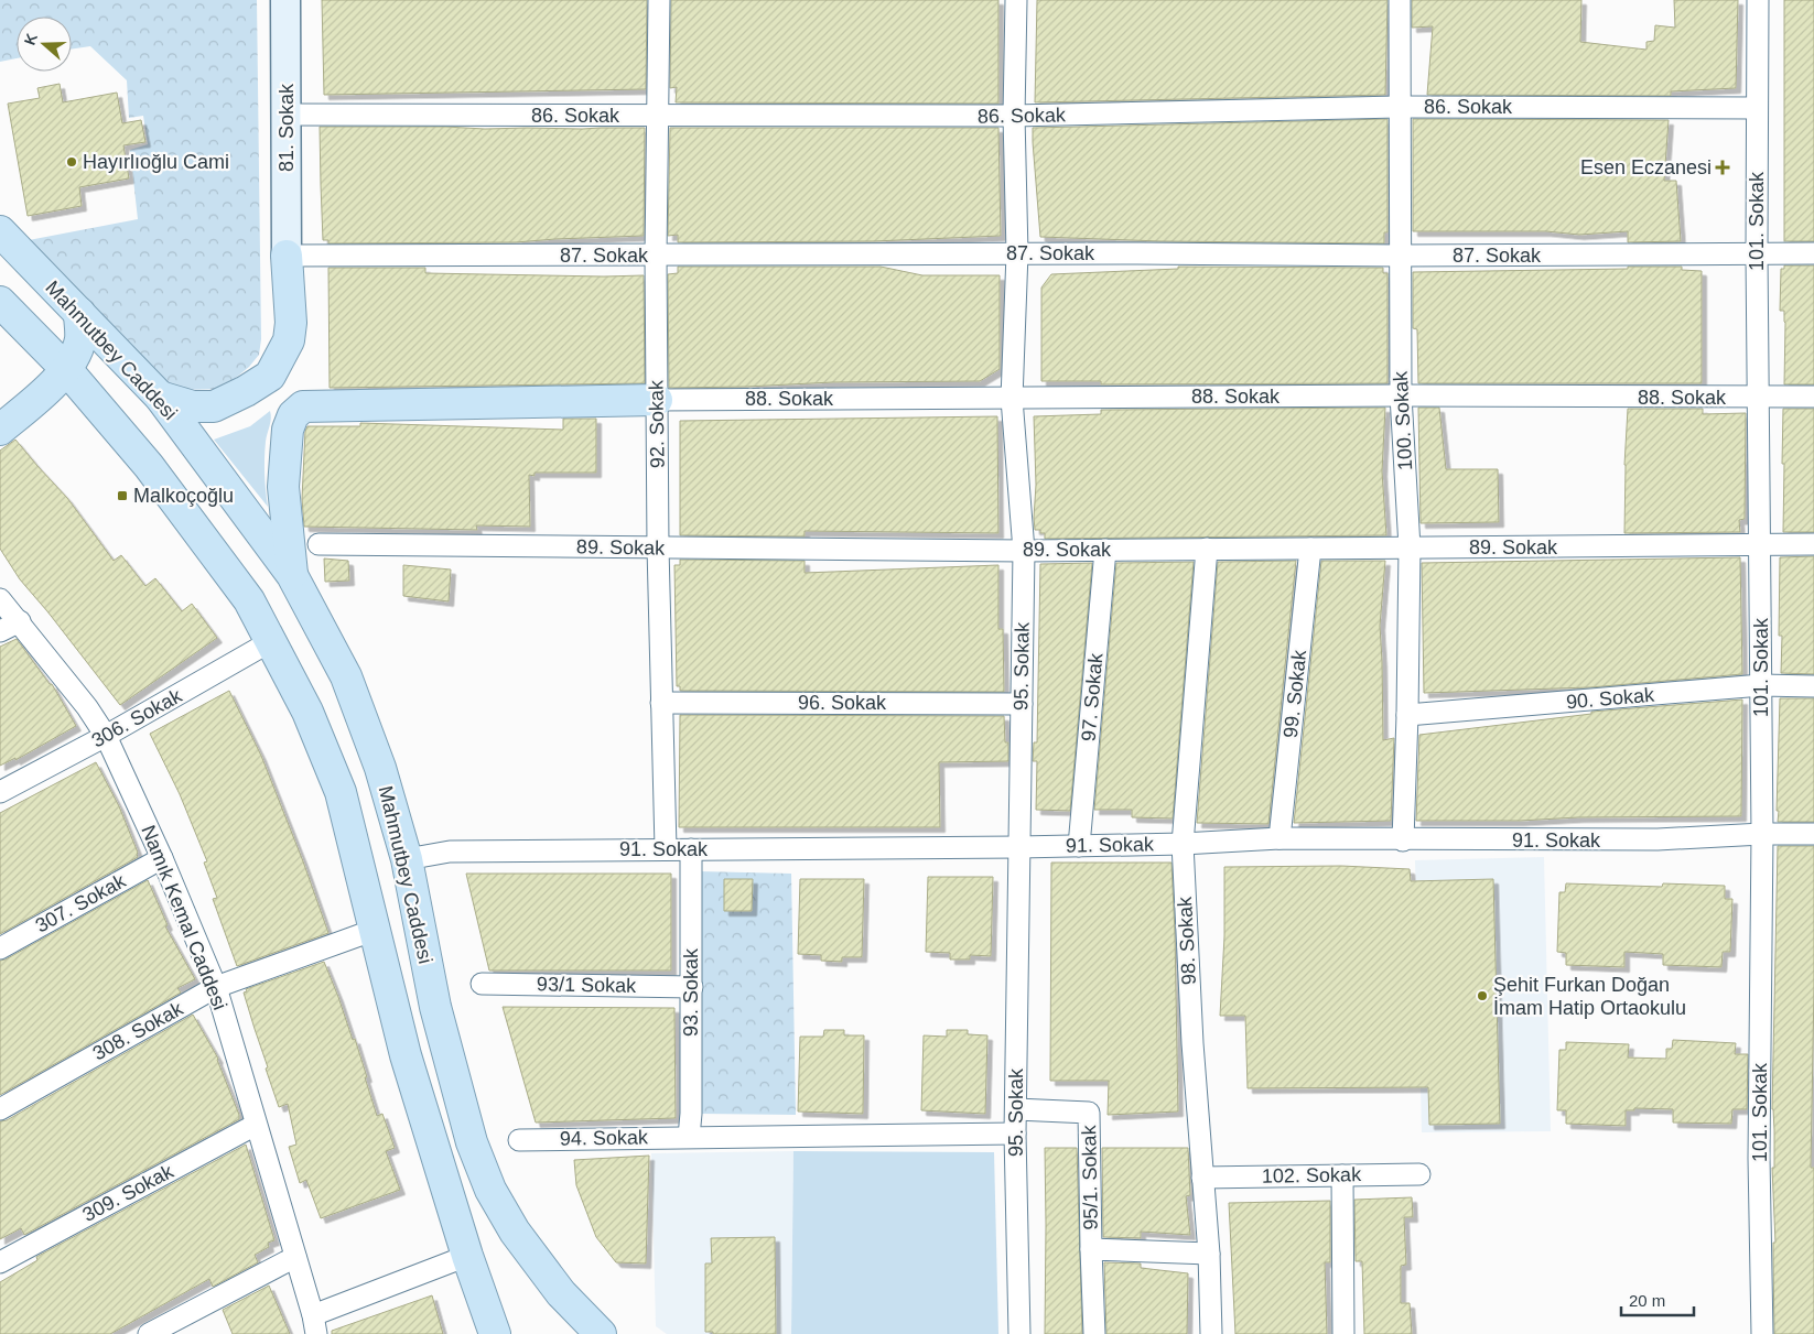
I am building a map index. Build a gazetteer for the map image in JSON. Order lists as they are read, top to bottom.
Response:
{
  "streets": {
    "main road": ["Mahmutbey Caddesi"],
    "street": [
      "86. Sokak",
      "81. Sokak",
      "101. Sokak",
      "87. Sokak",
      "88. Sokak",
      "100. Sokak",
      "92. Sokak",
      "89. Sokak",
      "95. Sokak",
      "99. Sokak",
      "97. Sokak",
      "90. Sokak",
      "96. Sokak",
      "306. Sokak",
      "91. Sokak",
      "307. Sokak",
      "Namık Kemal Caddesi",
      "98. Sokak",
      "93/1 Sokak",
      "93. Sokak",
      "308. Sokak",
      "94. Sokak",
      "102. Sokak",
      "95/1. Sokak",
      "309. Sokak"
    ]
  },
  "crossings": [
    ["86. Sokak", "81. Sokak"],
    ["86. Sokak", "101. Sokak"],
    ["86. Sokak", "100. Sokak"],
    ["86. Sokak", "92. Sokak"],
    ["86. Sokak", "95. Sokak"],
    ["81. Sokak", "87. Sokak"],
    ["101. Sokak", "87. Sokak"],
    ["101. Sokak", "88. Sokak"],
    ["101. Sokak", "89. Sokak"],
    ["101. Sokak", "90. Sokak"],
    ["101. Sokak", "91. Sokak"],
    ["87. Sokak", "100. Sokak"],
    ["87. Sokak", "92. Sokak"],
    ["87. Sokak", "95. Sokak"],
    ["Mahmutbey Caddesi", "91. Sokak"],
    ["88. Sokak", "100. Sokak"],
    ["88. Sokak", "92. Sokak"],
    ["88. Sokak", "95. Sokak"],
    ["100. Sokak", "89. Sokak"],
    ["100. Sokak", "90. Sokak"],
    ["100. Sokak", "91. Sokak"],
    ["92. Sokak", "89. Sokak"],
    ["92. Sokak", "96. Sokak"],
    ["92. Sokak", "91. Sokak"],
    ["89. Sokak", "95. Sokak"],
    ["89. Sokak", "99. Sokak"],
    ["89. Sokak", "97. Sokak"],
    ["89. Sokak", "98. Sokak"],
    ["95. Sokak", "96. Sokak"],
    ["95. Sokak", "91. Sokak"],
    ["95. Sokak", "94. Sokak"],
    ["95. Sokak", "95/1. Sokak"],
    ["99. Sokak", "91. Sokak"],
    ["97. Sokak", "91. Sokak"],
    ["306. Sokak", "Namık Kemal Caddesi"],
    ["91. Sokak", "98. Sokak"],
    ["91. Sokak", "93. Sokak"],
    ["307. Sokak", "Namık Kemal Caddesi"],
    ["Namık Kemal Caddesi", "308. Sokak"],
    ["Namık Kemal Caddesi", "309. Sokak"],
    ["98. Sokak", "102. Sokak"],
    ["98. Sokak", "95/1. Sokak"],
    ["93/1 Sokak", "93. Sokak"],
    ["93. Sokak", "94. Sokak"]
  ],
  "places": {
    "other": ["Hayırlıoğlu Cami", "Şehit Furkan Doğan İmam Hatip Ortaokulu"],
    "health": ["Esen Eczanesi"],
    "transit": ["Malkoçoğlu"]
  },
  "scale_bar": "20 m",
  "north": "left"
}
